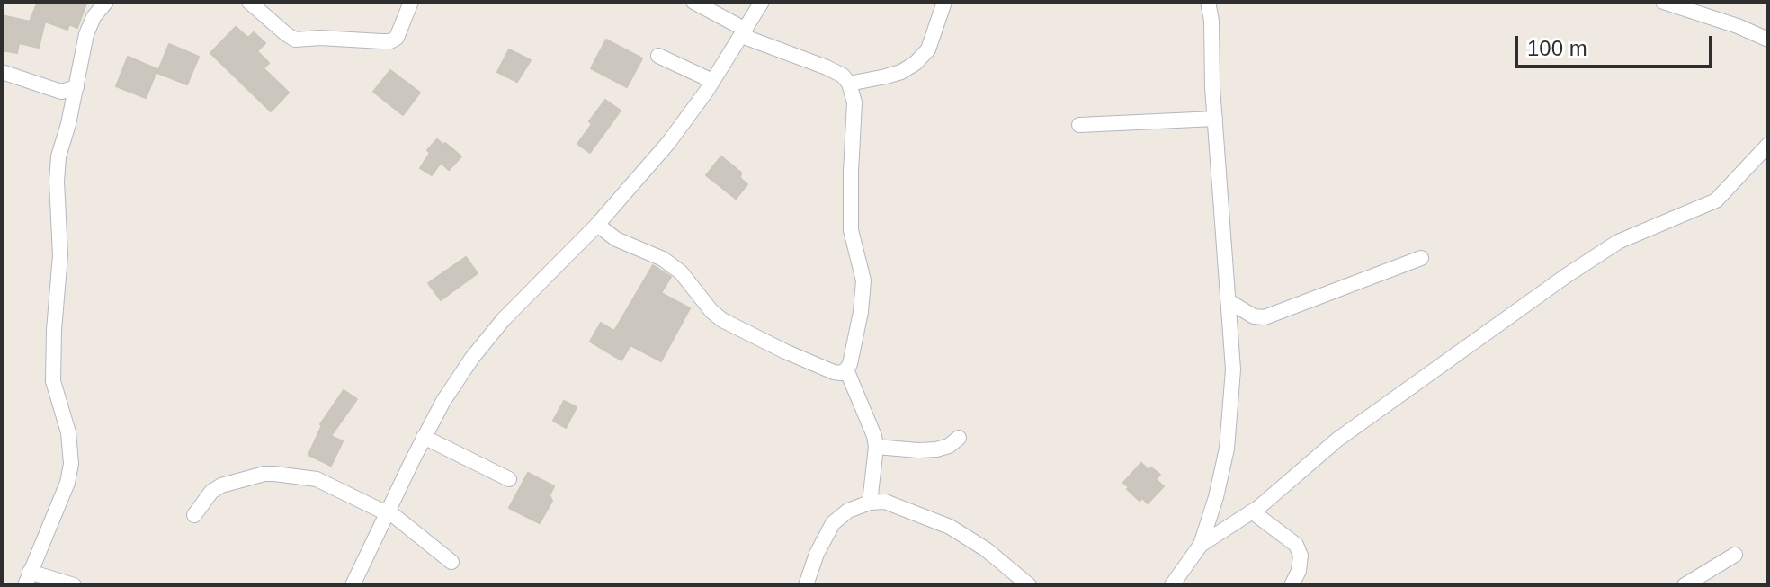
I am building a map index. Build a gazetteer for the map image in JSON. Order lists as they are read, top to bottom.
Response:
{
  "scale_bar": "100 m"
}
